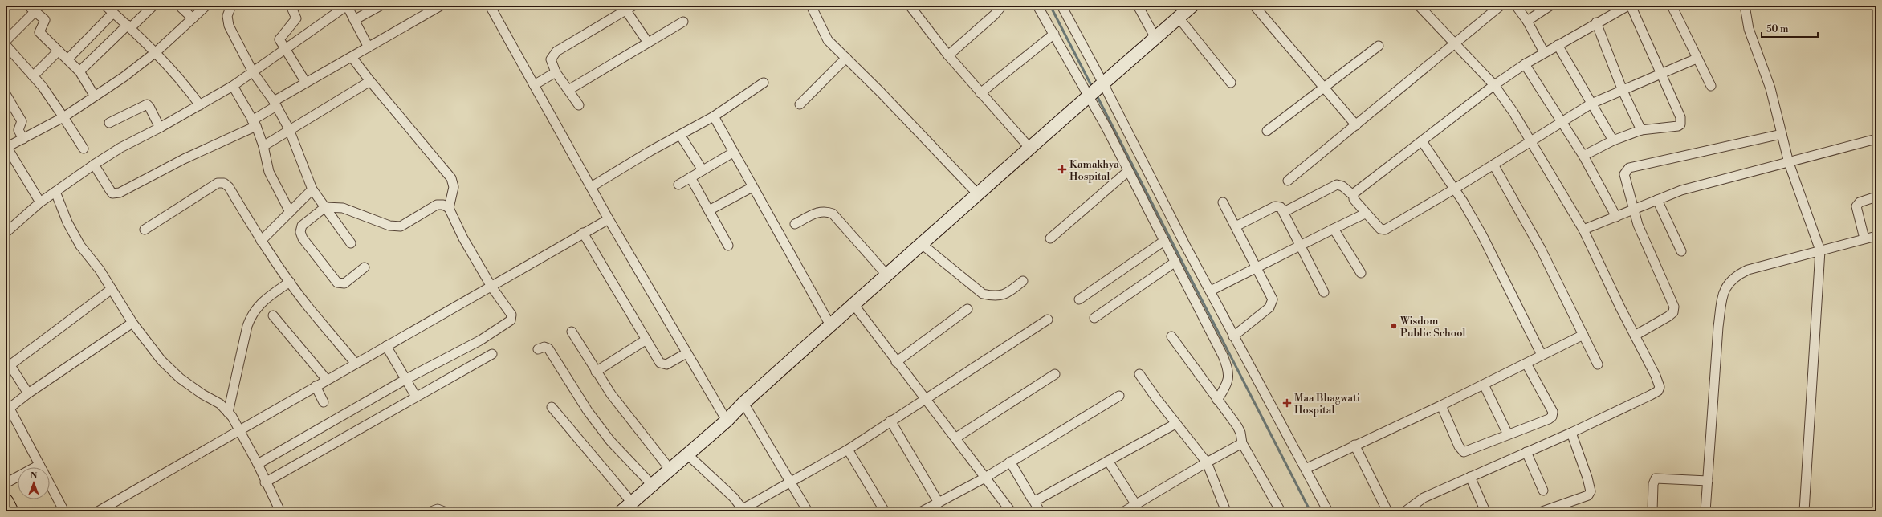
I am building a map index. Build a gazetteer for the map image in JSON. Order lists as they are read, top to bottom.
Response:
{
  "places": {
    "health": ["Kamakhya Hospital", "Maa Bhagwati Hospital"],
    "other": ["Wisdom Public School"]
  },
  "scale_bar": "50 m",
  "north": "top"
}
